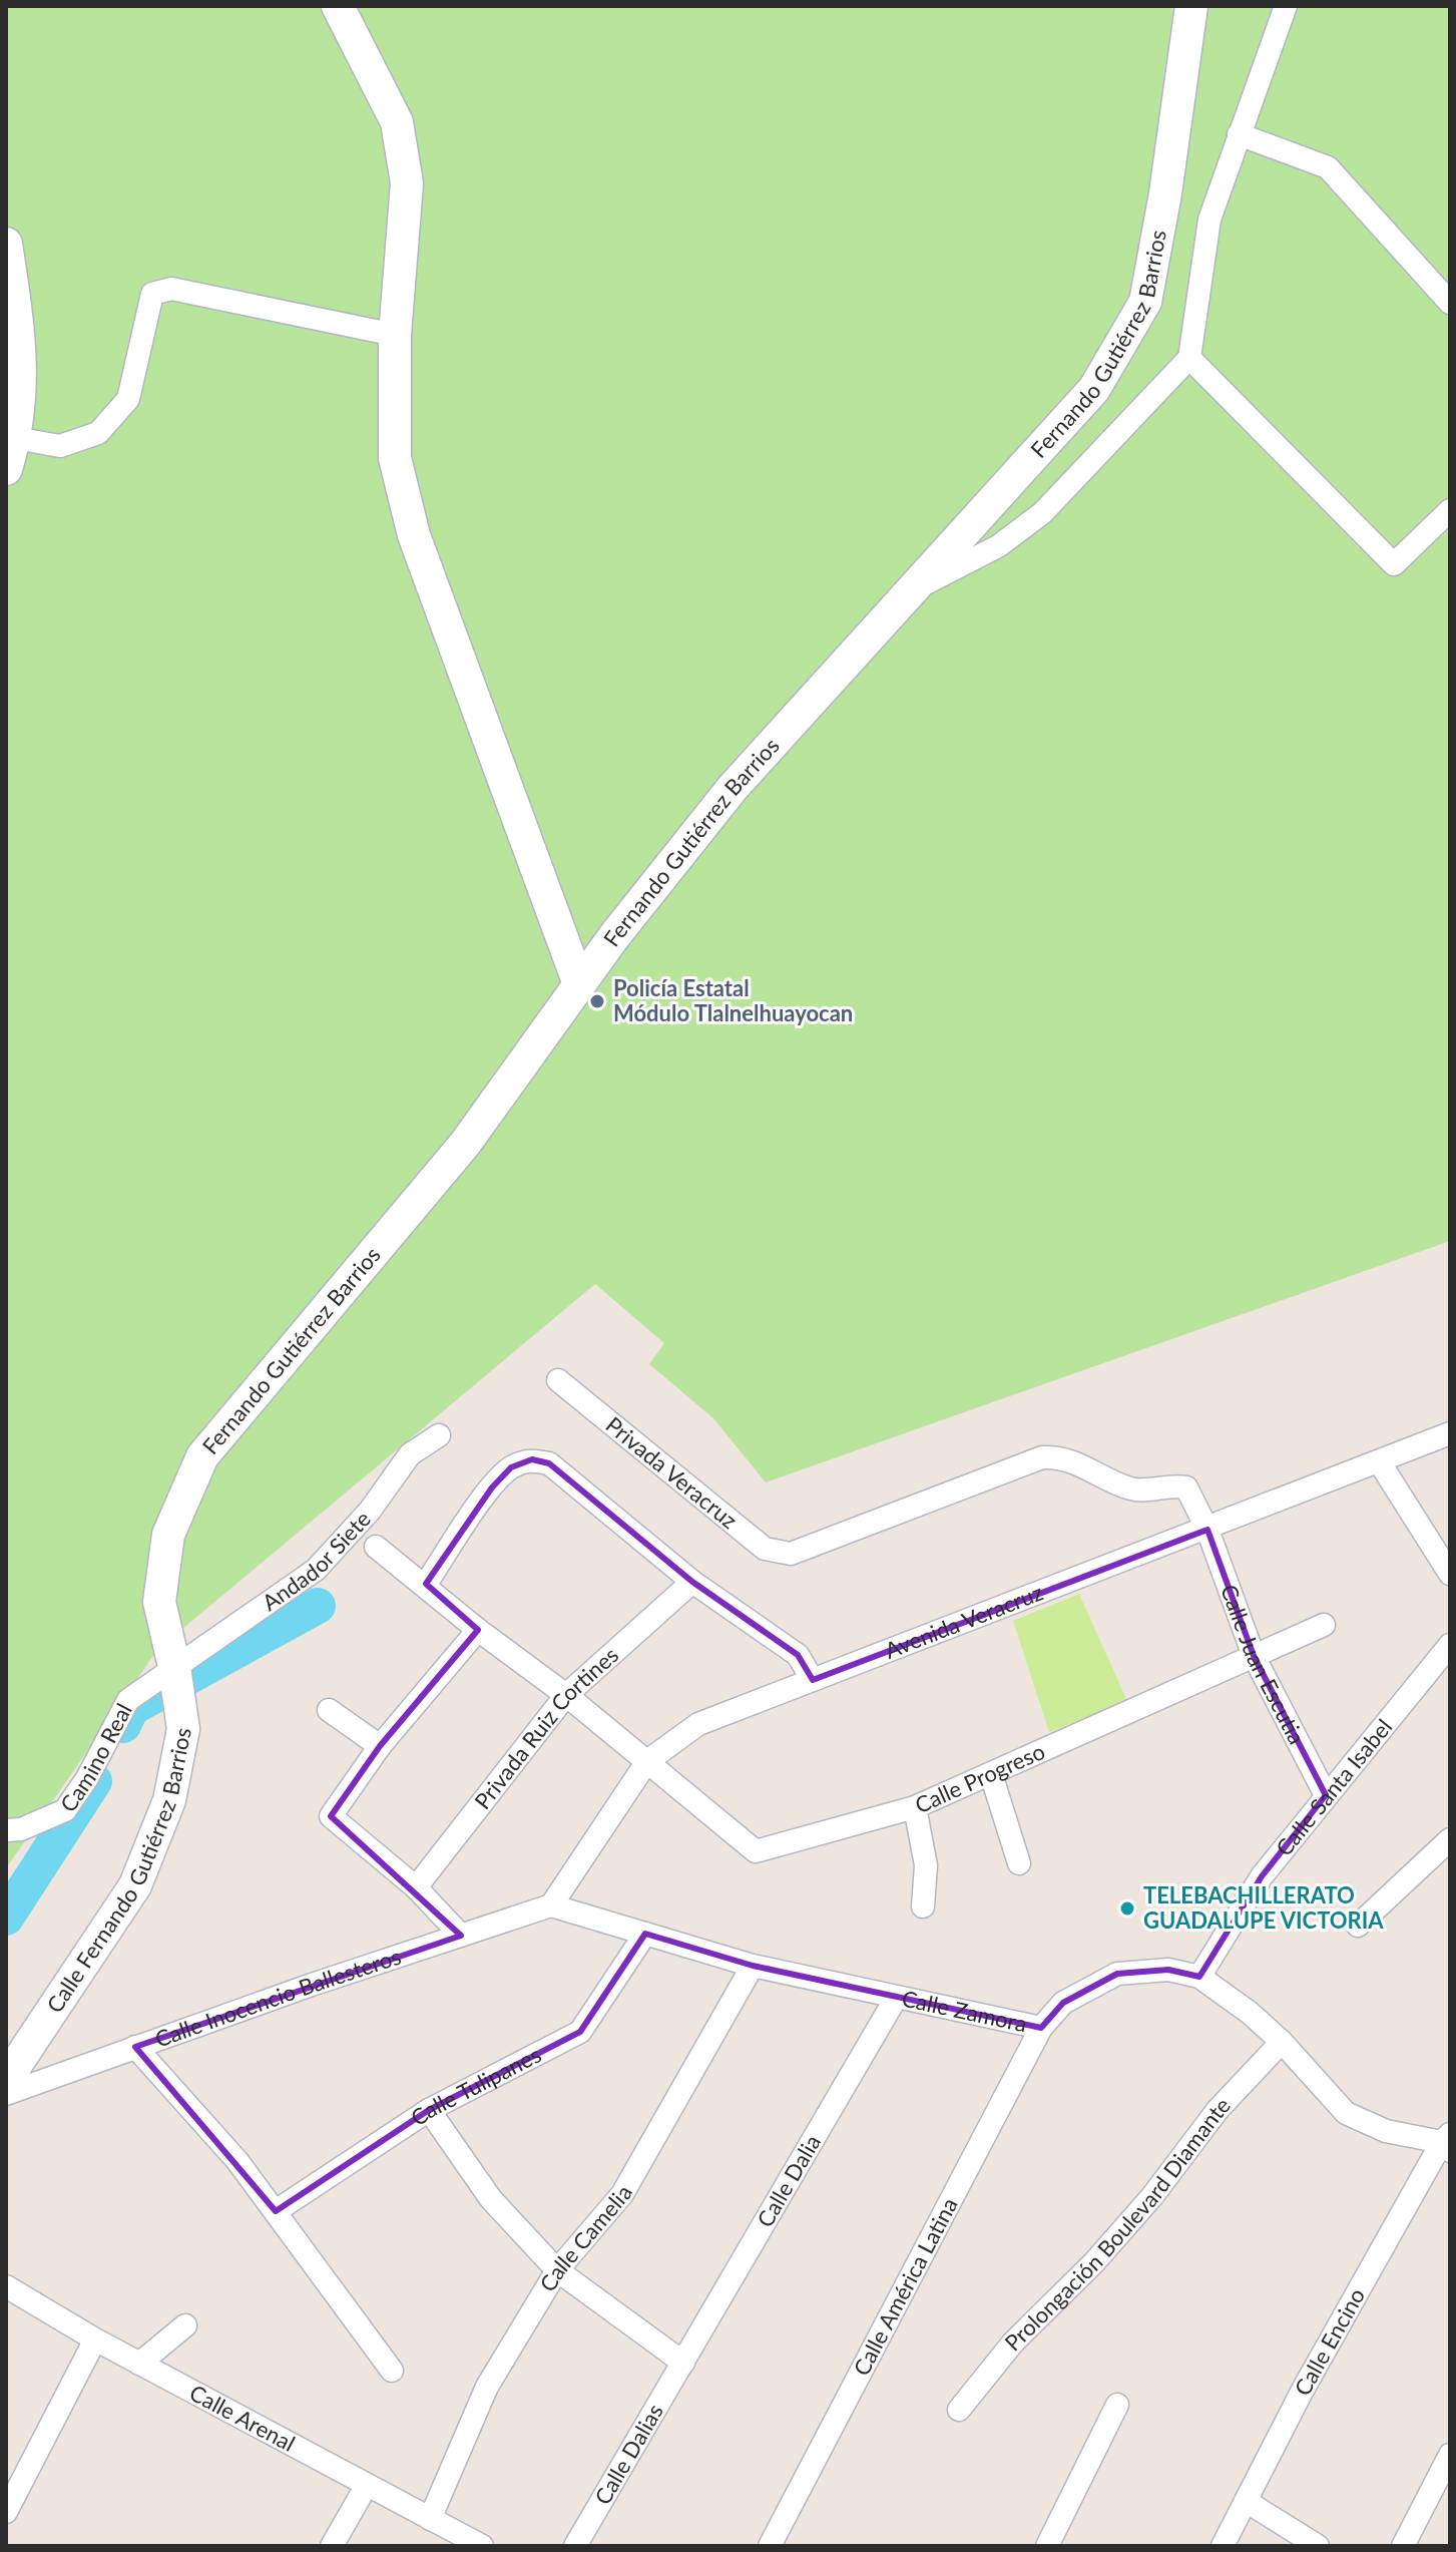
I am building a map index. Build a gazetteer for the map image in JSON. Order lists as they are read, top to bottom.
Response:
{
  "streets": {
    "main road": ["Fernando Gutiérrez Barrios", "Calle Fernando Gutiérrez Barrios"],
    "street": [
      "Privada Veracruz",
      "Andador Siete",
      "Avenida Veracruz",
      "Calle Juan Escutia",
      "Privada Ruiz Cortines",
      "Camino Real",
      "Calle Progreso",
      "Calle Santa Isabel",
      "Calle Inocencio Ballesteros",
      "Calle Zamora",
      "Calle Tulipanes",
      "Calle Dalia",
      "Prolongación Boulevard Diamante",
      "Calle Camelia",
      "Calle América Latina",
      "Calle Encino",
      "Calle Arenal",
      "Calle Dalias"
    ]
  },
  "crossings": [
    ["Fernando Gutiérrez Barrios", "Andador Siete"],
    ["Fernando Gutiérrez Barrios", "Camino Real"],
    ["Fernando Gutiérrez Barrios", "Calle Fernando Gutiérrez Barrios"],
    ["Privada Veracruz", "Calle Juan Escutia"],
    ["Andador Siete", "Camino Real"],
    ["Andador Siete", "Calle Fernando Gutiérrez Barrios"],
    ["Avenida Veracruz", "Calle Juan Escutia"],
    ["Avenida Veracruz", "Calle Progreso"],
    ["Avenida Veracruz", "Calle Inocencio Ballesteros"],
    ["Avenida Veracruz", "Calle Zamora"],
    ["Calle Juan Escutia", "Calle Progreso"],
    ["Calle Juan Escutia", "Calle Santa Isabel"],
    ["Camino Real", "Calle Fernando Gutiérrez Barrios"],
    ["Calle Santa Isabel", "Calle Zamora"],
    ["Calle Inocencio Ballesteros", "Calle Zamora"],
    ["Calle Zamora", "Calle Tulipanes"],
    ["Calle Zamora", "Calle Dalia"],
    ["Calle Zamora", "Prolongación Boulevard Diamante"],
    ["Calle Zamora", "Calle Camelia"],
    ["Calle Zamora", "Calle América Latina"],
    ["Calle Zamora", "Calle Encino"],
    ["Calle Dalia", "Calle Dalias"],
    ["Calle Camelia", "Calle Arenal"]
  ],
  "places": ["Policía Estatal Módulo Tlalnelhuayocan", "TELEBACHILLERATO GUADALUPE VICTORIA"]
}
